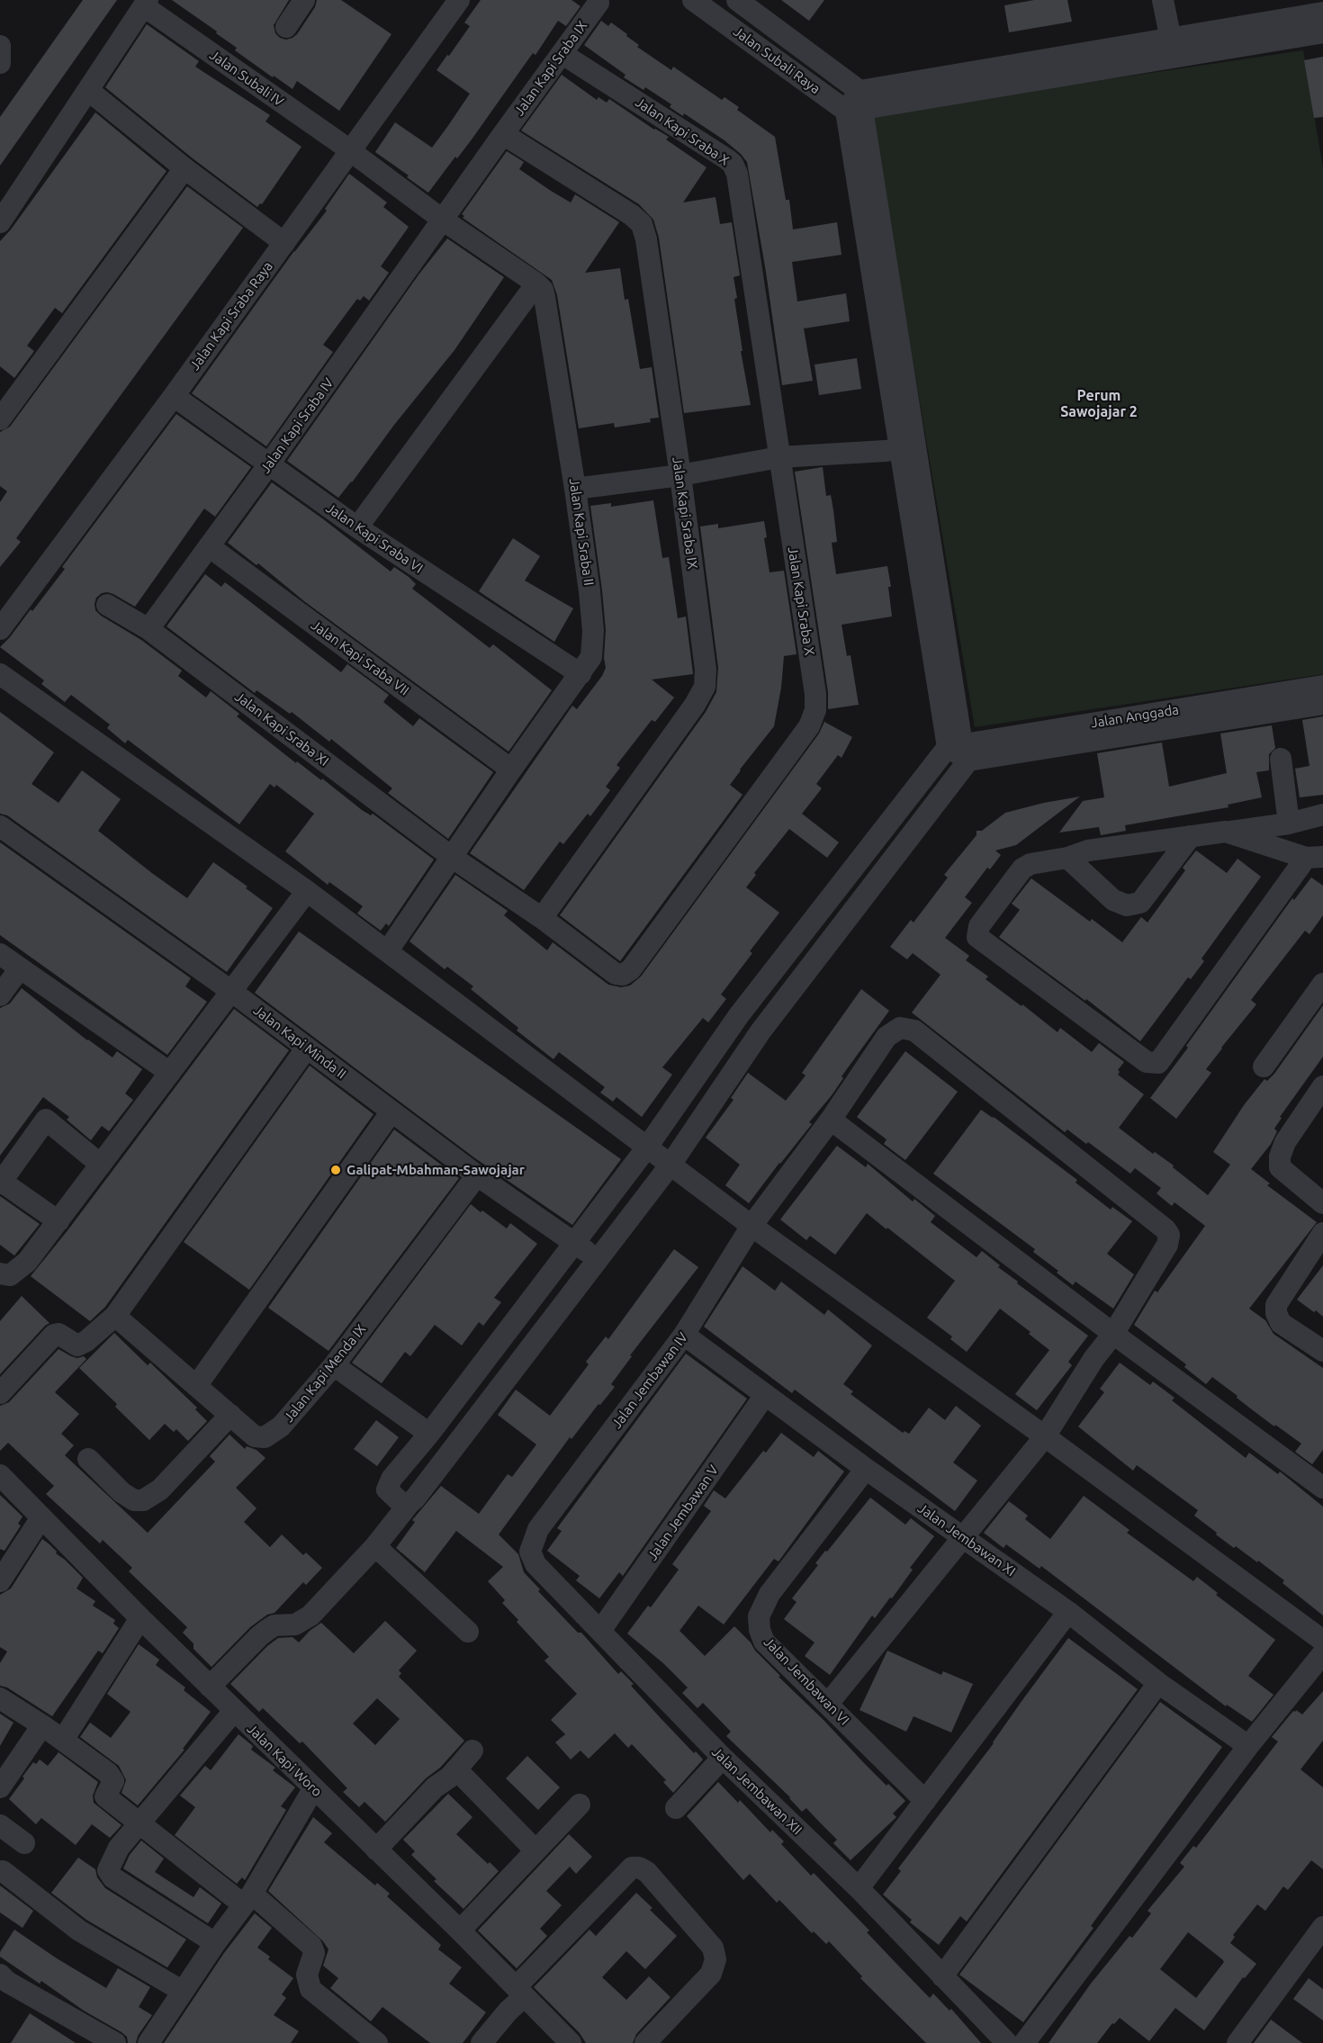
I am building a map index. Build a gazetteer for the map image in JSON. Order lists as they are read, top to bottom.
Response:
{
  "streets": {
    "street": [
      "Jalan Subali Raya",
      "Jalan Kapi Sraba IX",
      "Jalan Subali IV",
      "Jalan Kapi Sraba X",
      "Jalan Kapi Sraba Raya",
      "Jalan Kapi Sraba IV",
      "Jalan Kapi Sraba II",
      "Jalan Kapi Sraba VI",
      "Jalan Kapi Sraba VII",
      "Jalan Anggada",
      "Jalan Kapi Sraba XI",
      "Jalan Kapi Minda II",
      "Jalan Kapi Menda IX",
      "Jalan Jembawan IV",
      "Jalan Jembawan V",
      "Jalan Jembawan XI",
      "Jalan Jembawan VI",
      "Jalan Kapi Woro",
      "Jalan Jembawan XII"
    ]
  },
  "crossings": [
    ["Jalan Kapi Sraba IX", "Jalan Kapi Sraba X"],
    ["Jalan Kapi Sraba IX", "Jalan Kapi Sraba IV"],
    ["Jalan Subali IV", "Jalan Kapi Sraba Raya"],
    ["Jalan Kapi Sraba X", "Jalan Kapi Sraba II"],
    ["Jalan Kapi Sraba X", "Jalan Kapi Sraba XI"],
    ["Jalan Kapi Sraba Raya", "Jalan Kapi Sraba VI"],
    ["Jalan Kapi Sraba IV", "Jalan Kapi Sraba VI"],
    ["Jalan Kapi Sraba IV", "Jalan Kapi Sraba VII"],
    ["Jalan Kapi Sraba IV", "Jalan Kapi Sraba XI"],
    ["Jalan Kapi Sraba II", "Jalan Kapi Sraba VI"],
    ["Jalan Kapi Sraba II", "Jalan Kapi Sraba VII"],
    ["Jalan Kapi Sraba II", "Jalan Kapi Sraba XI"],
    ["Jalan Kapi Minda II", "Jalan Kapi Menda IX"],
    ["Jalan Jembawan IV", "Jalan Jembawan XI"],
    ["Jalan Jembawan IV", "Jalan Jembawan XII"],
    ["Jalan Jembawan V", "Jalan Jembawan XI"],
    ["Jalan Jembawan V", "Jalan Jembawan XII"],
    ["Jalan Jembawan XI", "Jalan Jembawan VI"]
  ],
  "districts": ["Perum Sawojajar 2"],
  "places": ["Galipat-Mbahman-Sawojajar"]
}
